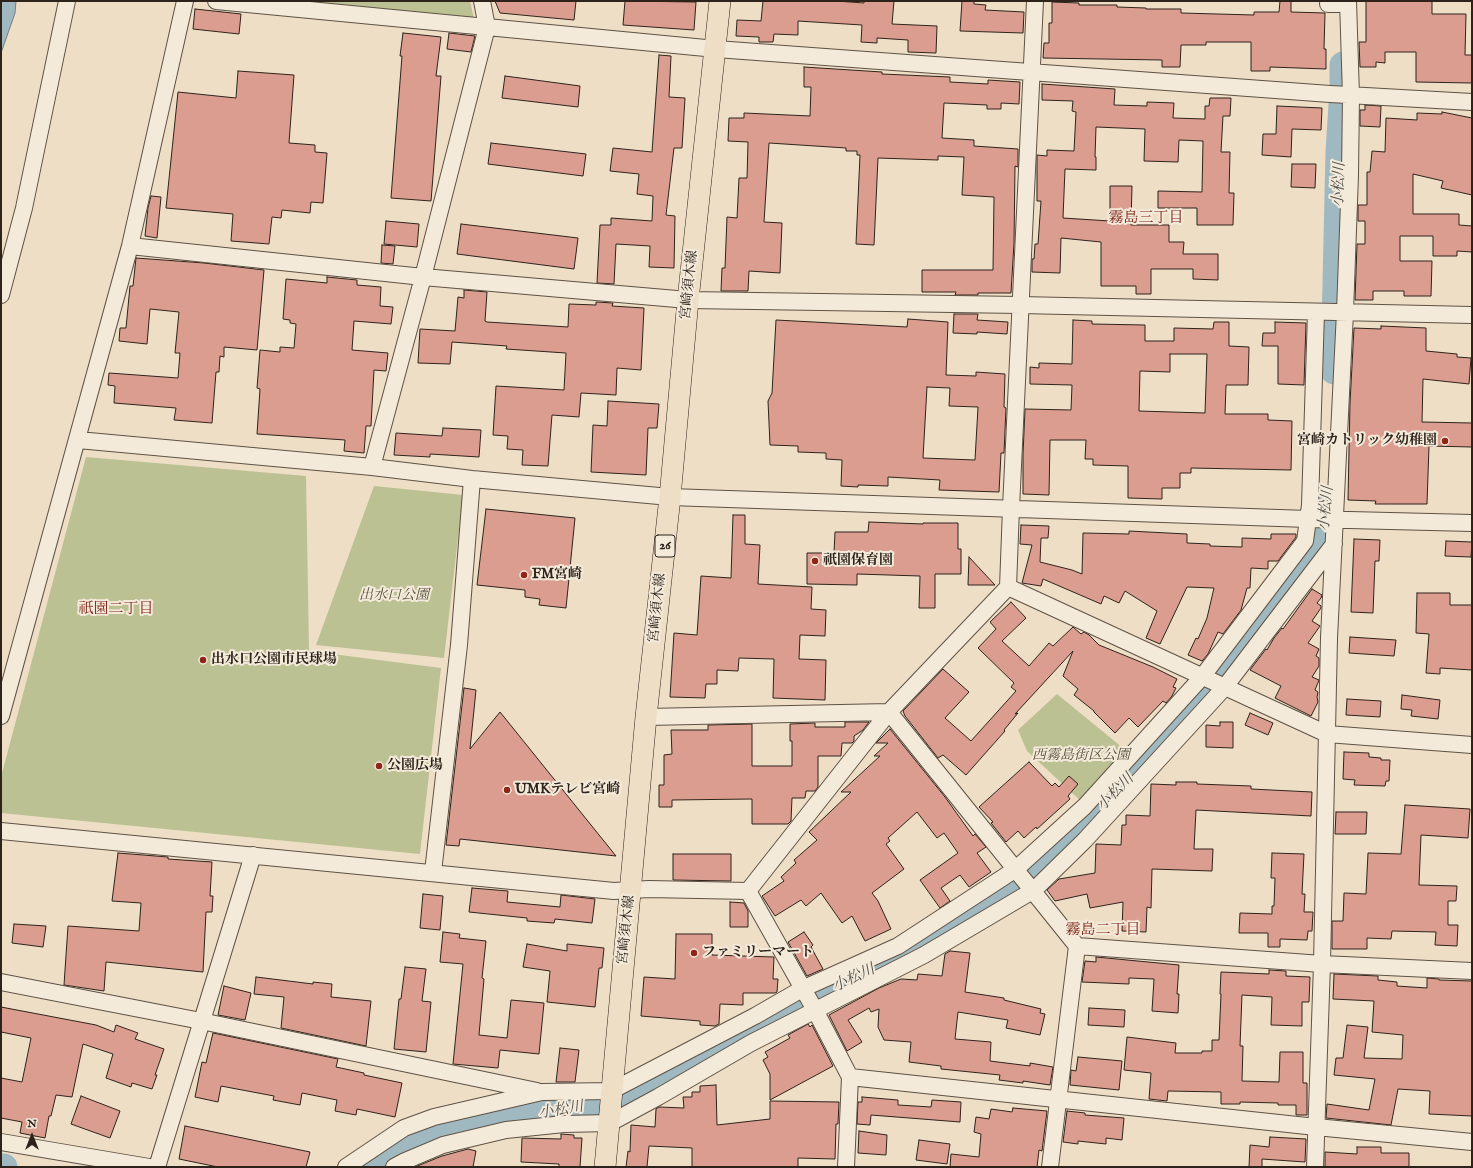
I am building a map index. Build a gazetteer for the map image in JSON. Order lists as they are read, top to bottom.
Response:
{
  "streets": {
    "main road": ["宮崎須木線", "26"]
  },
  "districts": ["霧島三丁目", "祇園二丁目", "霧島二丁目"],
  "water": ["小松川"],
  "parks": ["出水口公園", "西霧島街区公園"],
  "places": [
    "宮崎カトリック幼稚園",
    "祇園保育園",
    "FM宮崎",
    "出水口公園市民球場",
    "公園広場",
    "UMKテレビ宮崎",
    "ファミリーマート"
  ],
  "north": "top"
}
